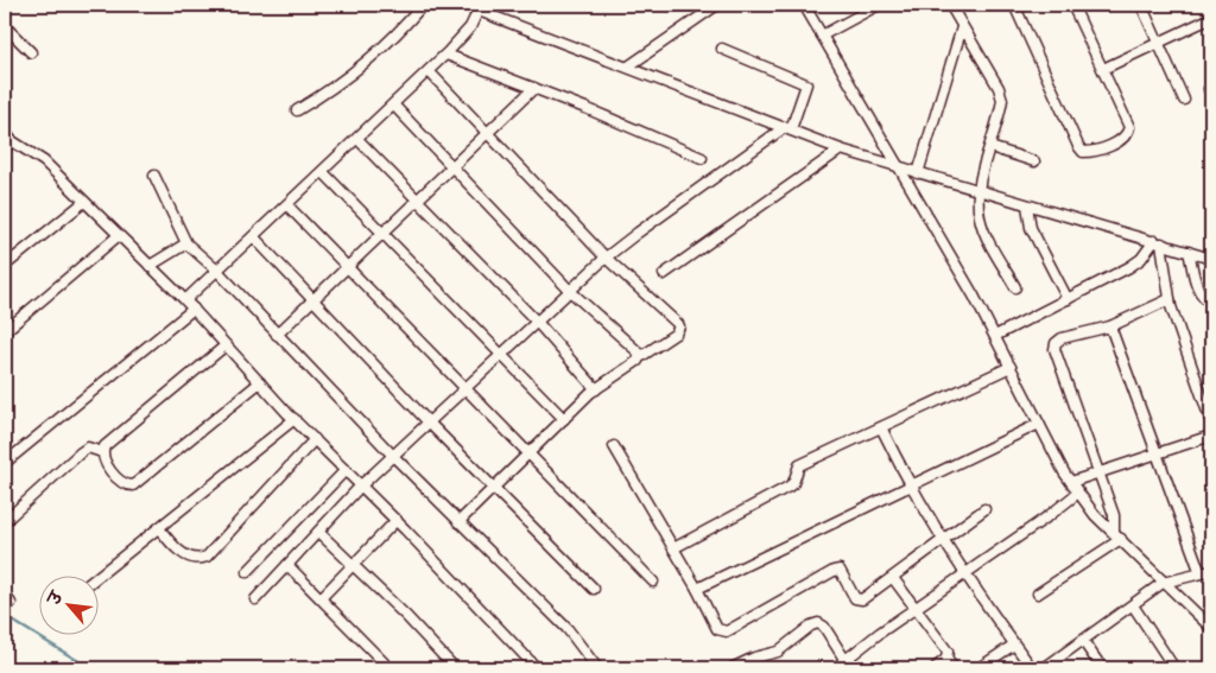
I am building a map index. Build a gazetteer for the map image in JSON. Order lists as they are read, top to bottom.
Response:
{
  "north": "top left"
}
